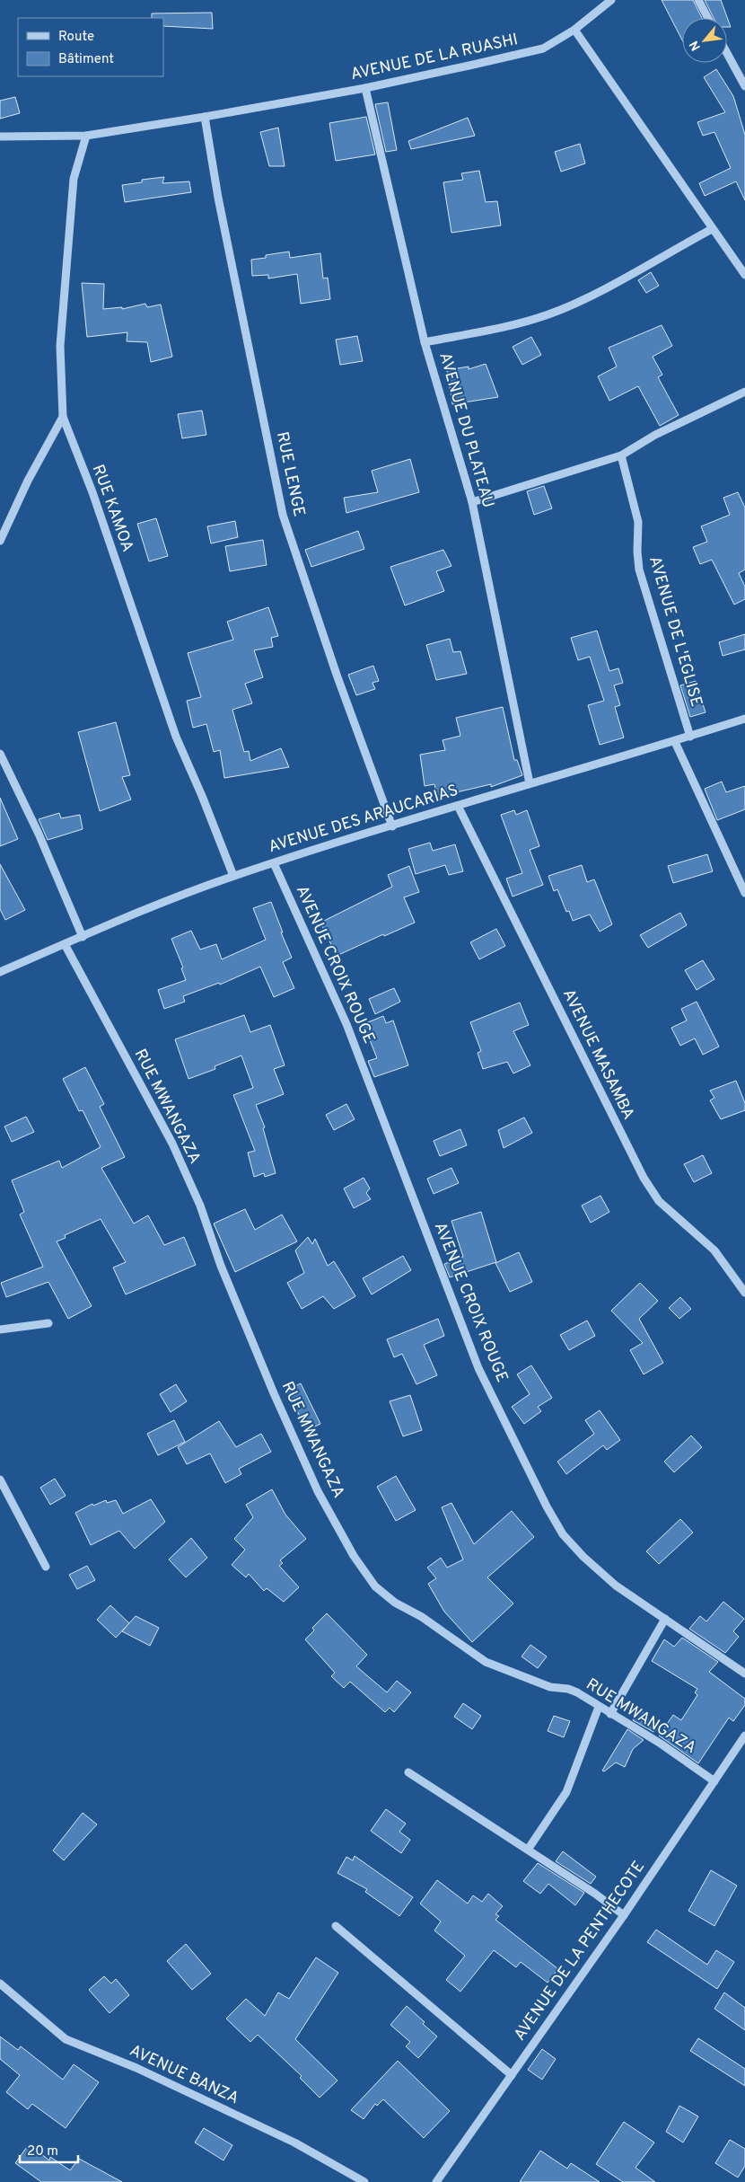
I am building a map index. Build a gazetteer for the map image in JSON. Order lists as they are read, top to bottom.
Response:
{
  "streets": {
    "street": [
      "AVENUE DE LA RUASHI",
      "AVENUE DU PLATEAU",
      "RUE LENGE",
      "RUE KAMOA",
      "AVENUE DE L'EGLISE",
      "AVENUE DES ARAUCARIAS",
      "AVENUE CROIX ROUGE",
      "AVENUE MASAMBA",
      "RUE MWANGAZA",
      "AVENUE DE LA PENTHECOTE",
      "AVENUE BANZA"
    ]
  },
  "crossings": [
    ["AVENUE DE LA RUASHI", "AVENUE DU PLATEAU"],
    ["AVENUE DE LA RUASHI", "RUE LENGE"],
    ["AVENUE DE LA RUASHI", "RUE KAMOA"],
    ["AVENUE DU PLATEAU", "AVENUE DES ARAUCARIAS"],
    ["RUE LENGE", "AVENUE DES ARAUCARIAS"],
    ["RUE KAMOA", "AVENUE DES ARAUCARIAS"],
    ["AVENUE DE L'EGLISE", "AVENUE DES ARAUCARIAS"],
    ["AVENUE DES ARAUCARIAS", "AVENUE CROIX ROUGE"],
    ["AVENUE DES ARAUCARIAS", "AVENUE MASAMBA"],
    ["AVENUE DES ARAUCARIAS", "RUE MWANGAZA"],
    ["RUE MWANGAZA", "AVENUE DE LA PENTHECOTE"]
  ],
  "legend": ["Route", "Bâtiment"],
  "scale_bar": "20 m",
  "north": "bottom left"
}
